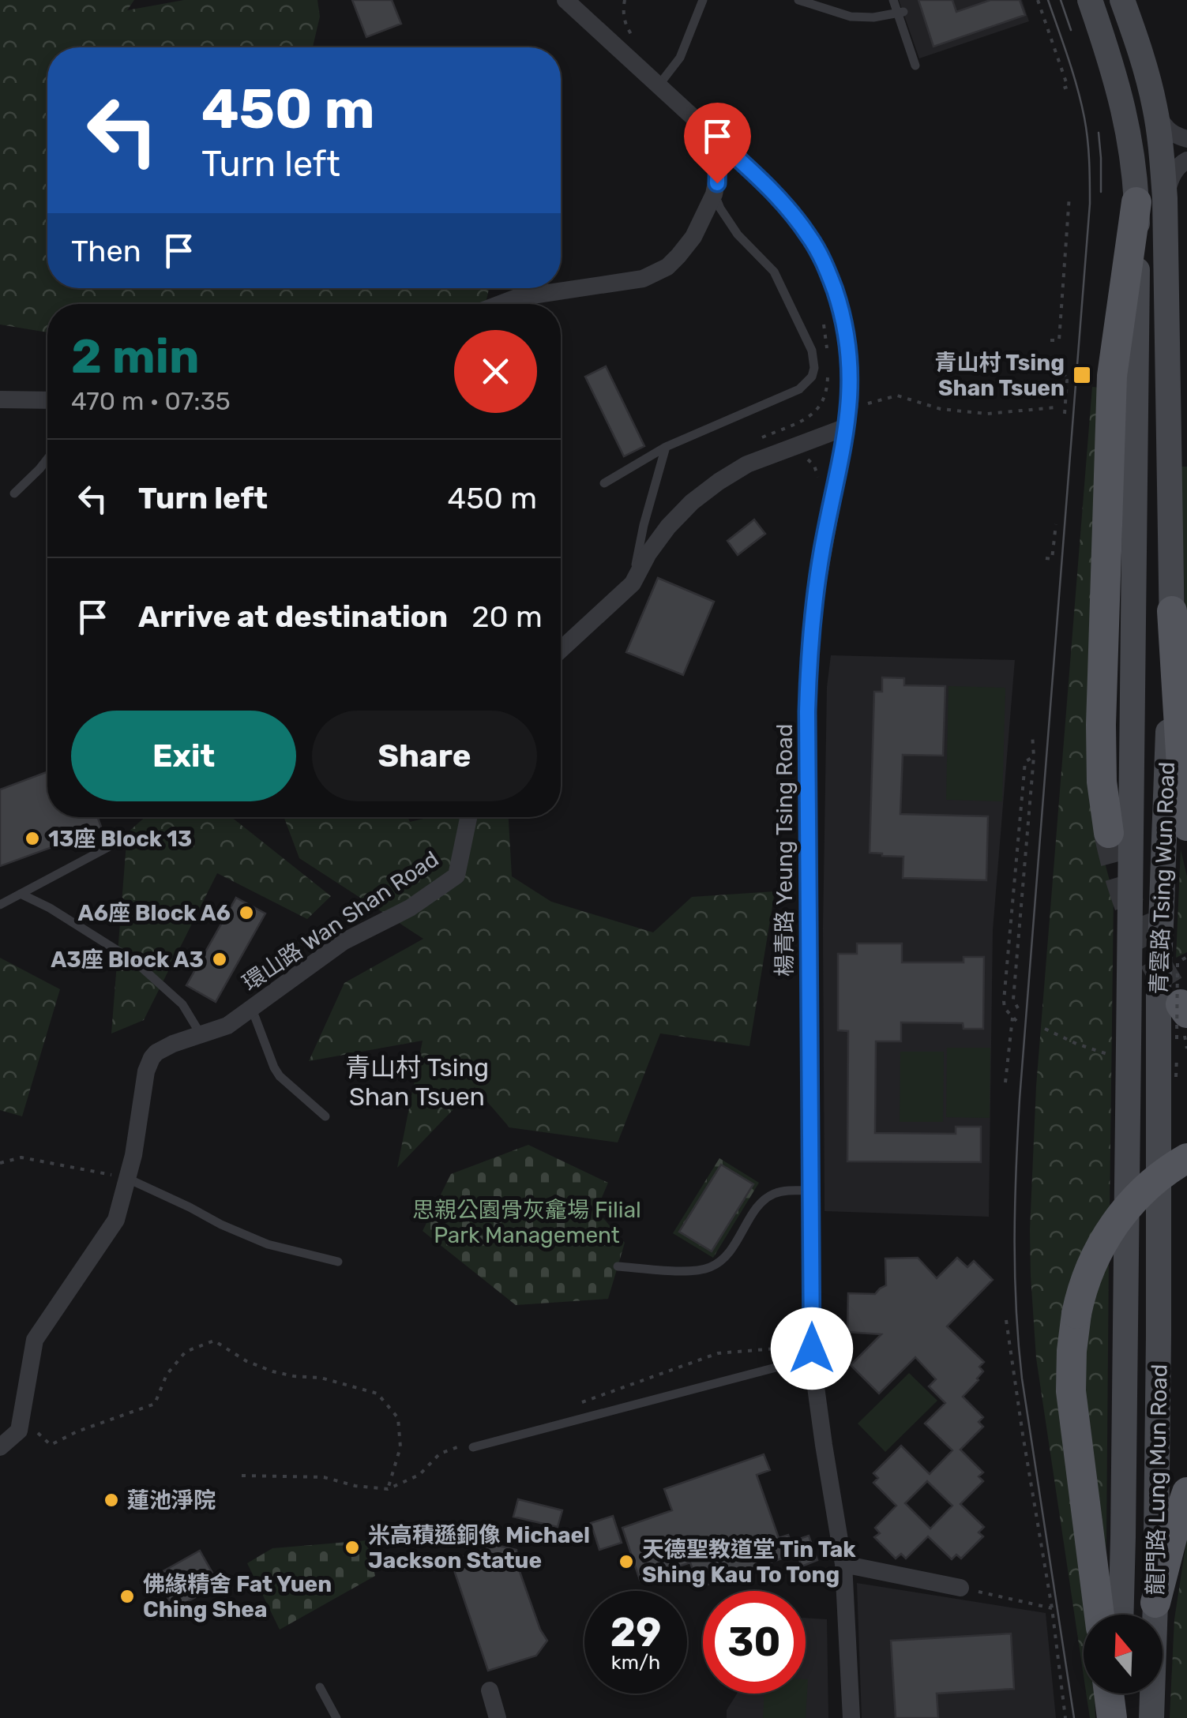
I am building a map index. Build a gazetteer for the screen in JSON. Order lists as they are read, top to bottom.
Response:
{
  "streets": {
    "main road": ["青雲路 Tsing Wun Road", "龍門路 Lung Mun Road"],
    "street": ["楊青路 Yeung Tsing Road", "環山路 Wan Shan Road"]
  },
  "crossings": [
    ["青雲路 Tsing Wun Road", "龍門路 Lung Mun Road"]
  ],
  "districts": ["青山村 Tsing Shan Tsuen"],
  "parks": ["思親公園骨灰龕場 Filial Park Management"],
  "places": {
    "transit": ["青山村 Tsing Shan Tsuen"],
    "other": [
      "13座 Block 13",
      "A6座 Block A6",
      "A3座 Block A3",
      "蓮池淨院",
      "米高積遜銅像 Michael Jackson Statue",
      "天德聖教道堂 Tin Tak Shing Kau To Tong",
      "佛緣精舍 Fat Yuen Ching Shea"
    ]
  },
  "north": "top",
  "page": {
    "turn": ["450 m", "Turn left"],
    "then": "Then",
    "heading": ["2 min", "470 m · 07:35"],
    "list": [
      {
        "name": "Turn left",
        "value": "450 m"
      },
      {
        "name": "Arrive at destination",
        "value": "20 m"
      }
    ],
    "buttons": ["Exit", "Share"],
    "speed": "29 km/h",
    "limit": "30"
  }
}
